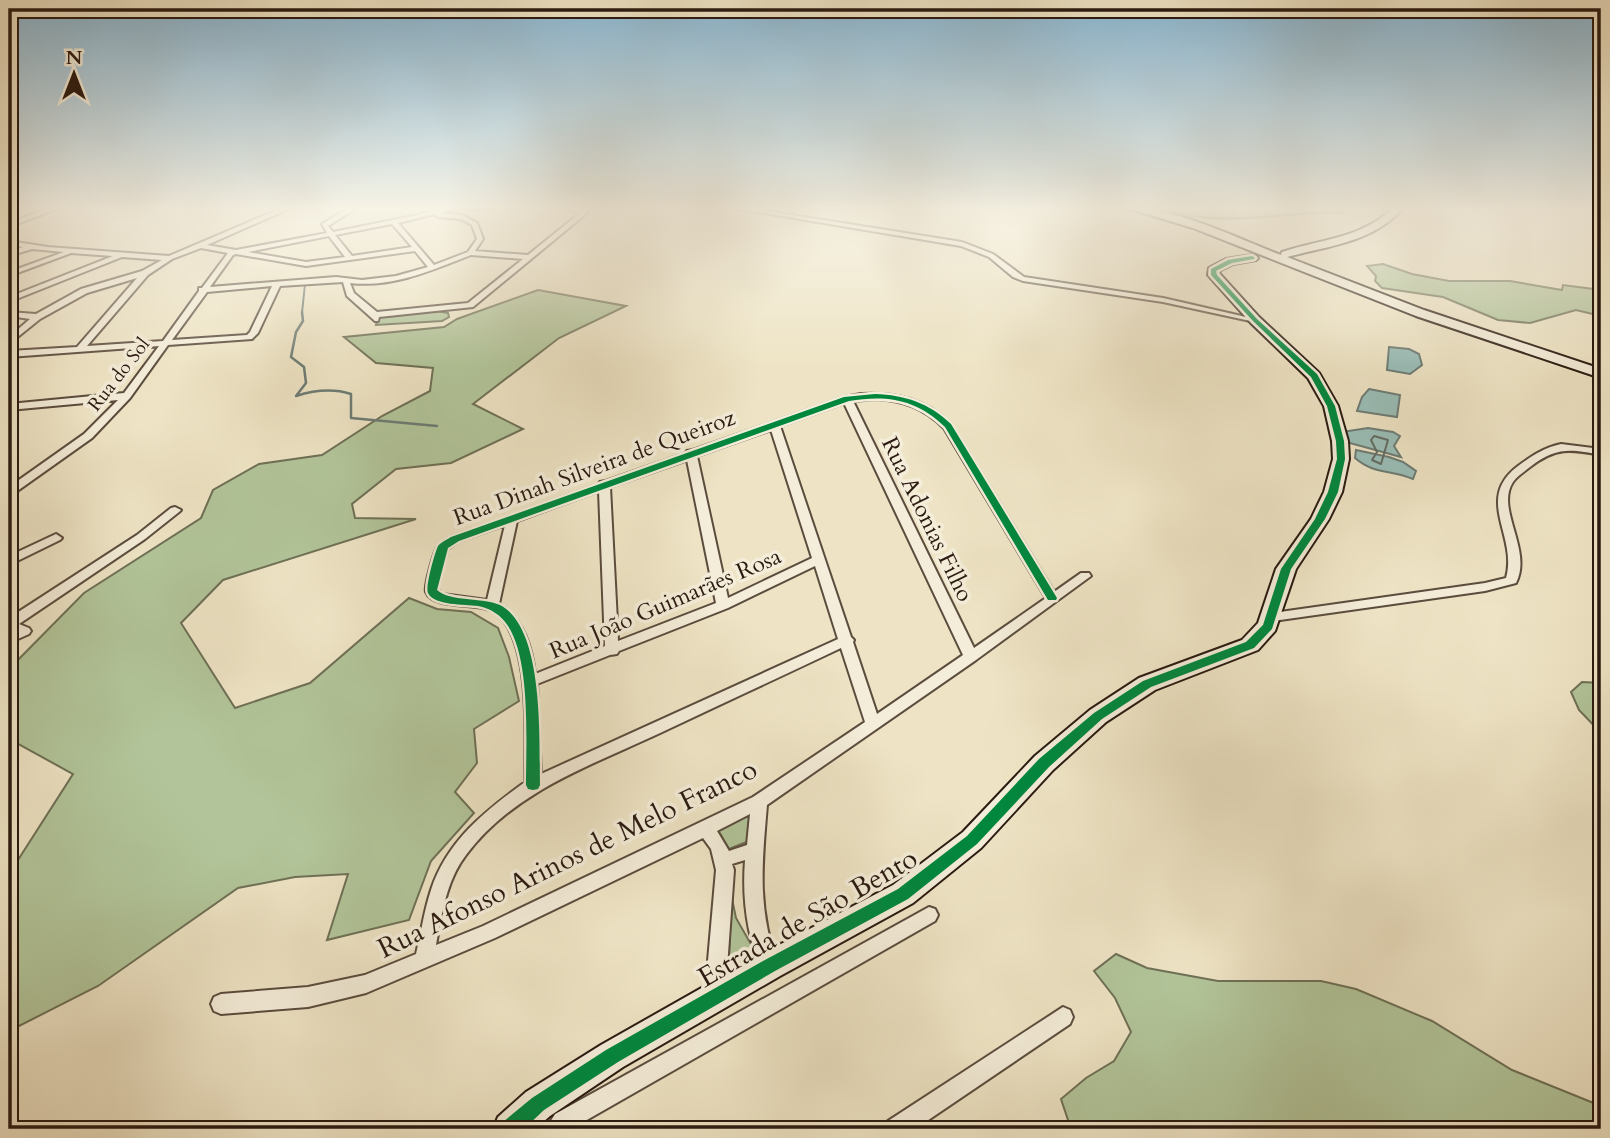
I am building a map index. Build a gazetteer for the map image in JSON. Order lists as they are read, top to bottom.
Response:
{
  "streets": {
    "street": [
      "Rua do Sol",
      "Rua Dinah Silveira de Queiroz",
      "Rua Adonias Filho",
      "Rua João Guimarães Rosa",
      "Rua Afonso Arinos de Melo Franco",
      "Estrada de São Bento"
    ]
  },
  "crossings": [
    ["Rua Dinah Silveira de Queiroz", "Rua Adonias Filho"],
    ["Rua Dinah Silveira de Queiroz", "Rua Afonso Arinos de Melo Franco"],
    ["Rua Adonias Filho", "Rua Afonso Arinos de Melo Franco"]
  ],
  "north": "top"
}
